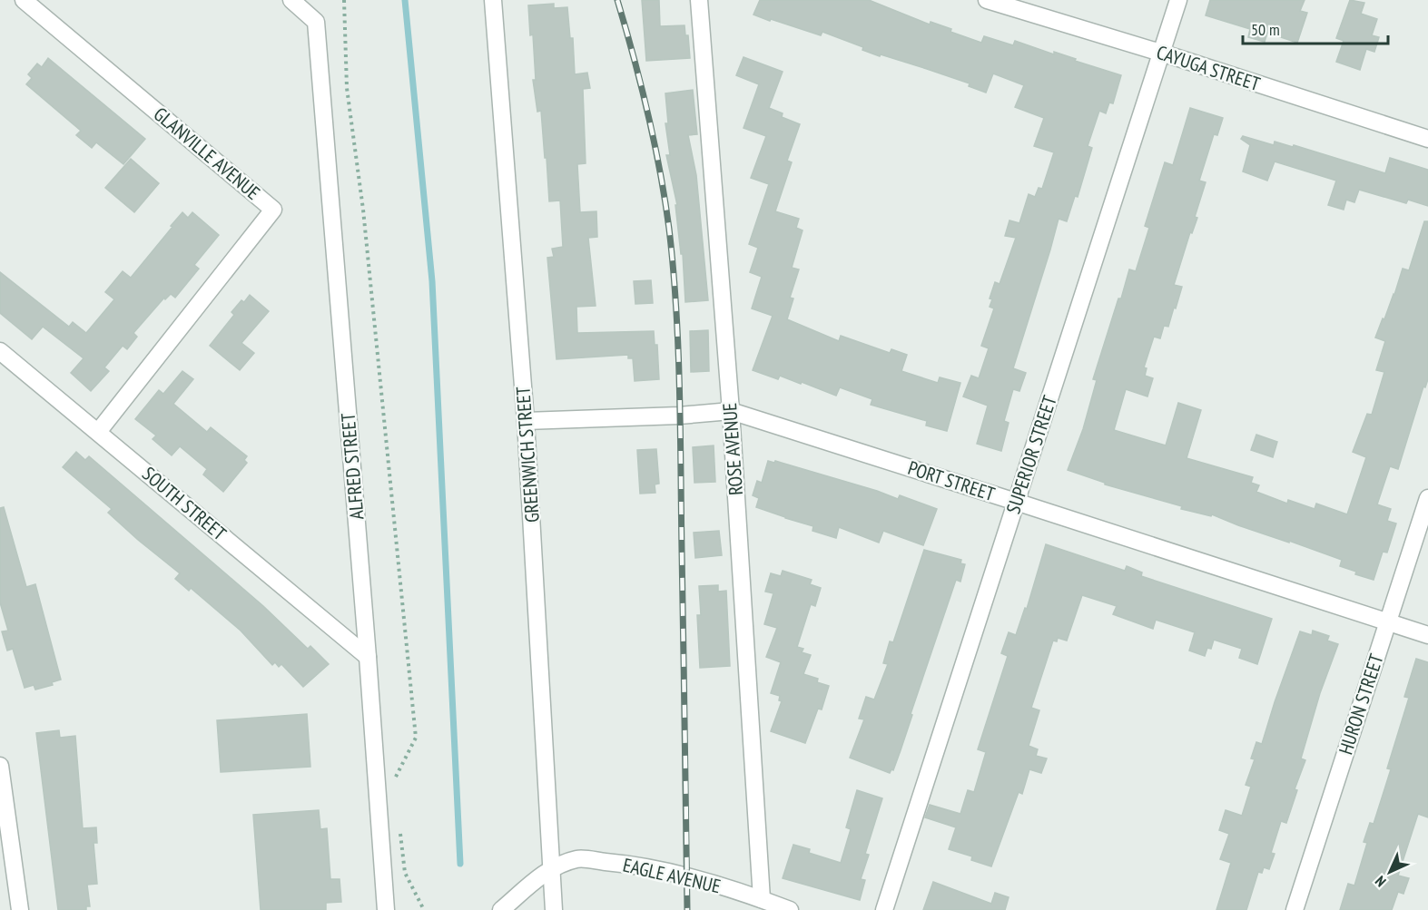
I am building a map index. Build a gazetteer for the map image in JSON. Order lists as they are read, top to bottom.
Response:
{
  "streets": {
    "street": [
      "CAYUGA STREET",
      "GLANVILLE AVENUE",
      "ROSE AVENUE",
      "GREENWICH STREET",
      "SUPERIOR STREET",
      "ALFRED STREET",
      "PORT STREET",
      "SOUTH STREET",
      "HURON STREET",
      "EAGLE AVENUE"
    ]
  },
  "crossings": [
    ["CAYUGA STREET", "SUPERIOR STREET"],
    ["GLANVILLE AVENUE", "SOUTH STREET"],
    ["ROSE AVENUE", "PORT STREET"],
    ["ROSE AVENUE", "EAGLE AVENUE"],
    ["GREENWICH STREET", "PORT STREET"],
    ["GREENWICH STREET", "EAGLE AVENUE"],
    ["SUPERIOR STREET", "PORT STREET"],
    ["ALFRED STREET", "SOUTH STREET"],
    ["PORT STREET", "HURON STREET"]
  ],
  "scale_bar": "50 m",
  "north": "bottom left"
}
